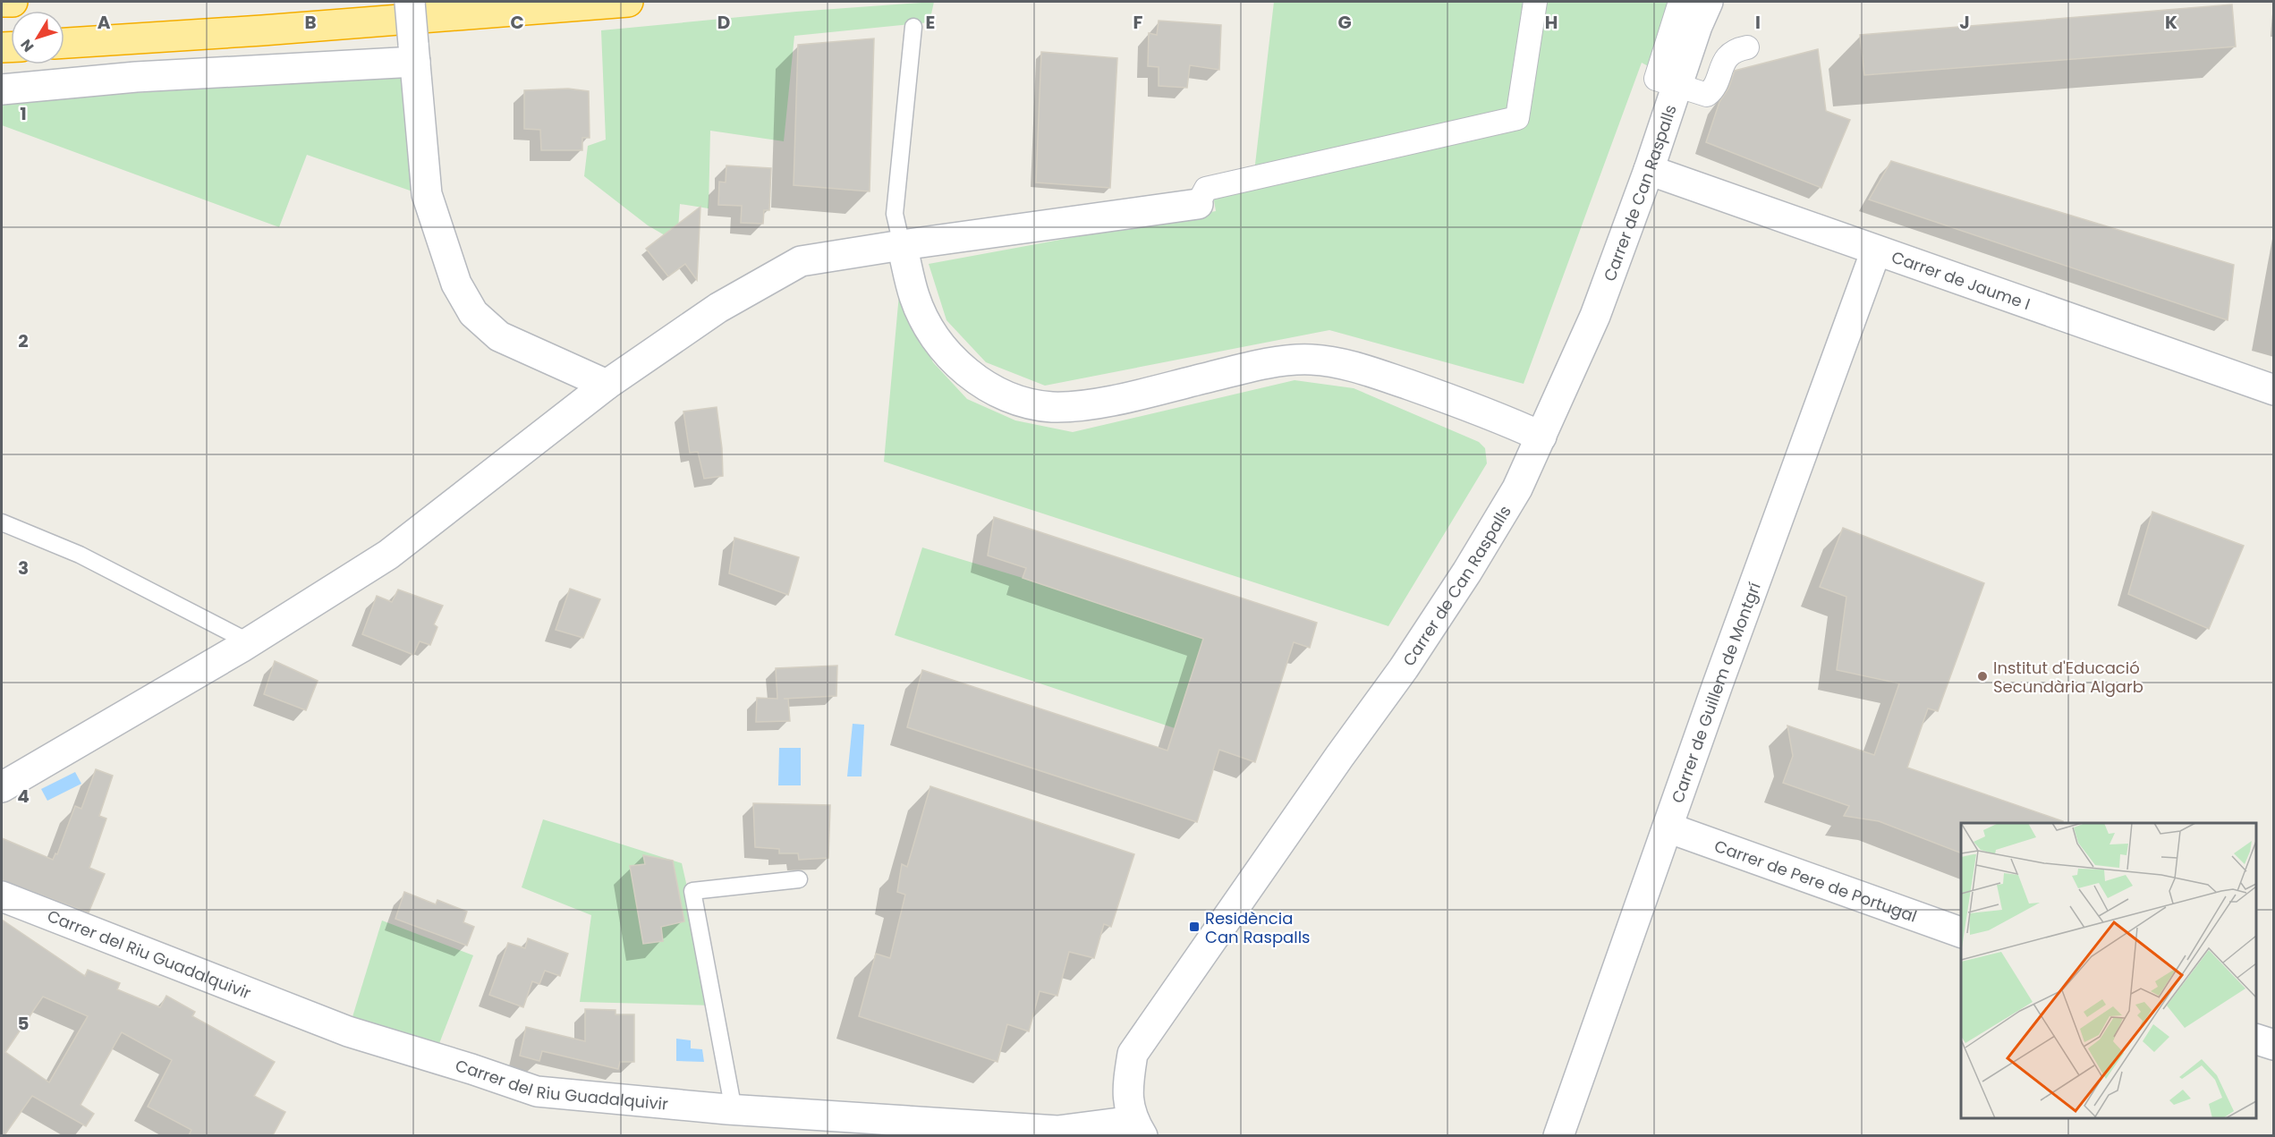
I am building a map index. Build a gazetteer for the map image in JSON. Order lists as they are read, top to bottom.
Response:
{
  "streets": {
    "street": [
      "Carrer de Can Raspalls",
      "Carrer de Jaume I",
      "Carrer de Guillem de Montgrí",
      "Carrer de Pere de Portugal",
      "Carrer del Riu Guadalquivir"
    ]
  },
  "crossings": [
    ["Carrer de Can Raspalls", "Carrer de Jaume I"],
    ["Carrer de Can Raspalls", "Carrer del Riu Guadalquivir"],
    ["Carrer de Jaume I", "Carrer de Guillem de Montgrí"],
    ["Carrer de Guillem de Montgrí", "Carrer de Pere de Portugal"]
  ],
  "places": {
    "other": ["Institut d'Educació Secundària Algarb"],
    "transit": ["Residència Can Raspalls"]
  },
  "north": "bottom left",
  "grid": {
    "columns": [
      "A",
      "B",
      "C",
      "D",
      "E",
      "F",
      "G",
      "H",
      "I",
      "J",
      "K"
    ],
    "rows": [
      "1",
      "2",
      "3",
      "4",
      "5"
    ]
  }
}
